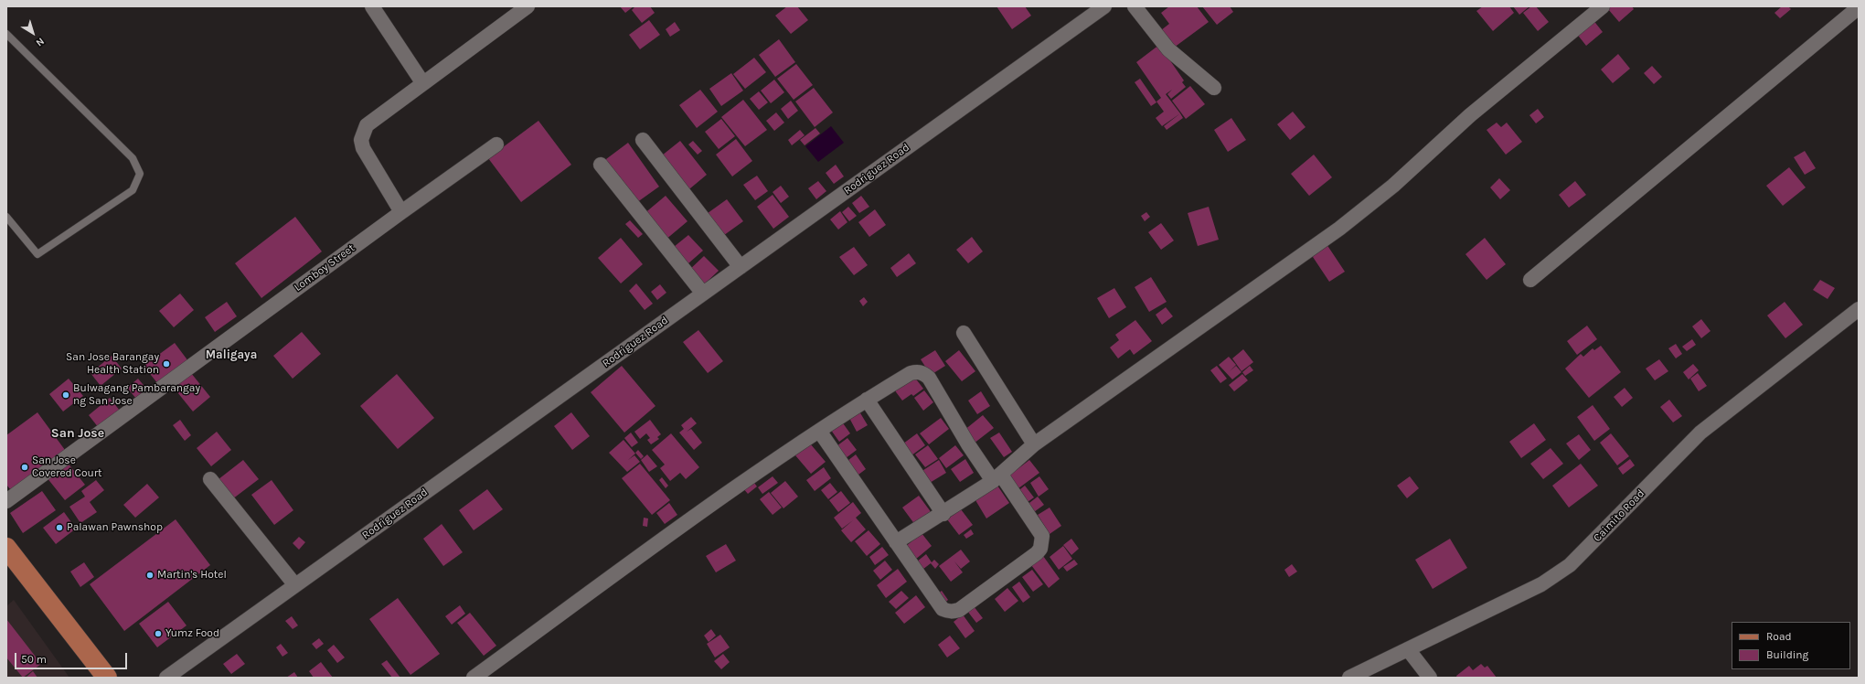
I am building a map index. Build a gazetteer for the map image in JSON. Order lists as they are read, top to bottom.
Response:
{
  "streets": {
    "street": ["Rodriguez Road", "Lomboy Street", "Caimito Road"]
  },
  "districts": ["Maligaya", "San Jose"],
  "places": [
    "San Jose Barangay Health Station",
    "Bulwagang Pambarangay ng San Jose",
    "San Jose Covered Court",
    "Palawan Pawnshop",
    "Martin's Hotel",
    "Yumz Food"
  ],
  "legend": ["Road", "Building"],
  "scale_bar": "50 m",
  "north": "bottom right"
}
